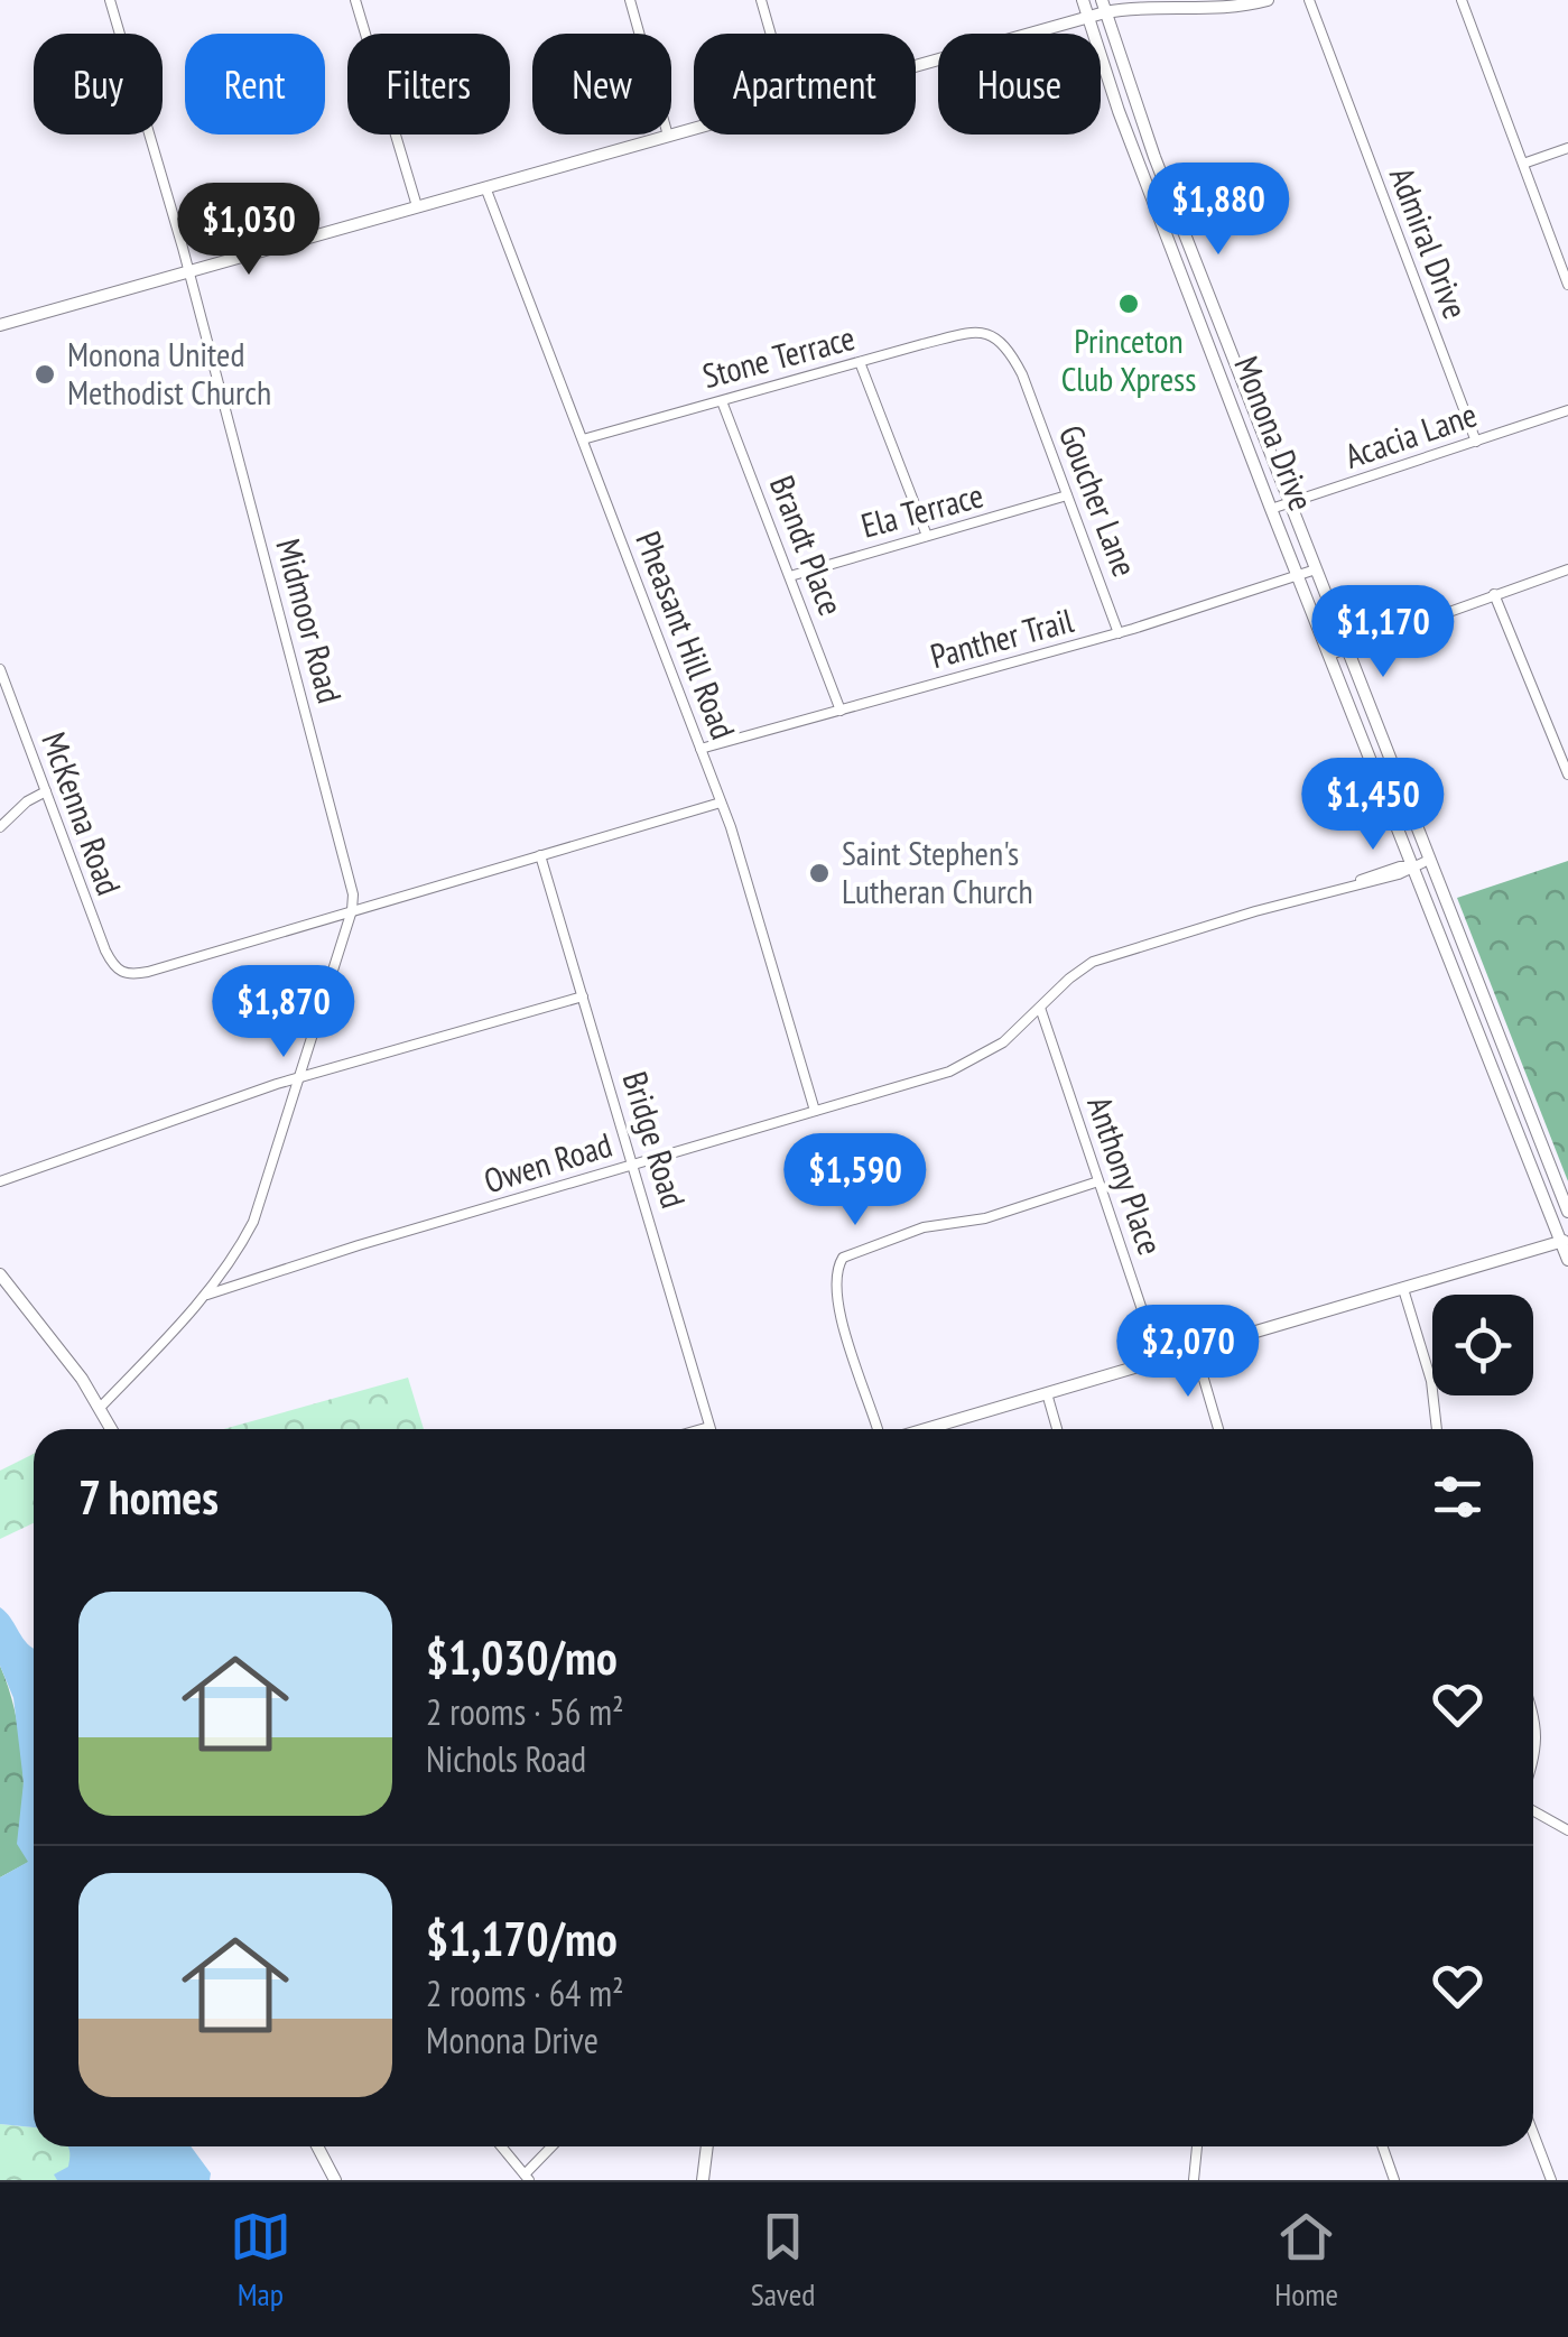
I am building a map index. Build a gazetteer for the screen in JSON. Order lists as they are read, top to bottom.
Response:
{
  "streets": {
    "street": [
      "Admiral Drive",
      "Stone Terrace",
      "Monona Drive",
      "Acacia Lane",
      "Goucher Lane",
      "Ela Terrace",
      "Brandt Place",
      "Midmoor Road",
      "Pheasant Hill Road",
      "Panther Trail",
      "McKenna Road",
      "Bridge Road",
      "Owen Road",
      "Anthony Place"
    ]
  },
  "crossings": [
    ["Admiral Drive", "Acacia Lane"],
    ["Stone Terrace", "Goucher Lane"],
    ["Stone Terrace", "Brandt Place"],
    ["Stone Terrace", "Pheasant Hill Road"],
    ["Monona Drive", "Acacia Lane"],
    ["Monona Drive", "Panther Trail"],
    ["Monona Drive", "Owen Road"],
    ["Goucher Lane", "Ela Terrace"],
    ["Goucher Lane", "Panther Trail"],
    ["Ela Terrace", "Brandt Place"],
    ["Brandt Place", "Panther Trail"],
    ["Midmoor Road", "McKenna Road"],
    ["Midmoor Road", "Owen Road"],
    ["Pheasant Hill Road", "Panther Trail"],
    ["Pheasant Hill Road", "Owen Road"],
    ["Bridge Road", "Owen Road"],
    ["Owen Road", "Anthony Place"]
  ],
  "places": ["Princeton Club Xpress", "Monona United Methodist Church", "Saint Stephen's Lutheran Church"],
  "page": {
    "chip": [
      "Buy",
      "Rent",
      "Filters",
      "New",
      "Apartment",
      "House"
    ],
    "price": [
      "$1,880",
      "$1,030",
      "$1,170",
      "$1,450",
      "$1,870",
      "$1,590",
      "$2,070"
    ],
    "heading": "7 homes",
    "list": [
      {
        "name": "$1,030/mo",
        "note": "2 rooms · 56 m² · Nichols Road"
      },
      {
        "name": "$1,170/mo",
        "note": "2 rooms · 64 m² · Monona Drive"
      }
    ],
    "tabs": ["Map", "Saved", "Home"]
  }
}
